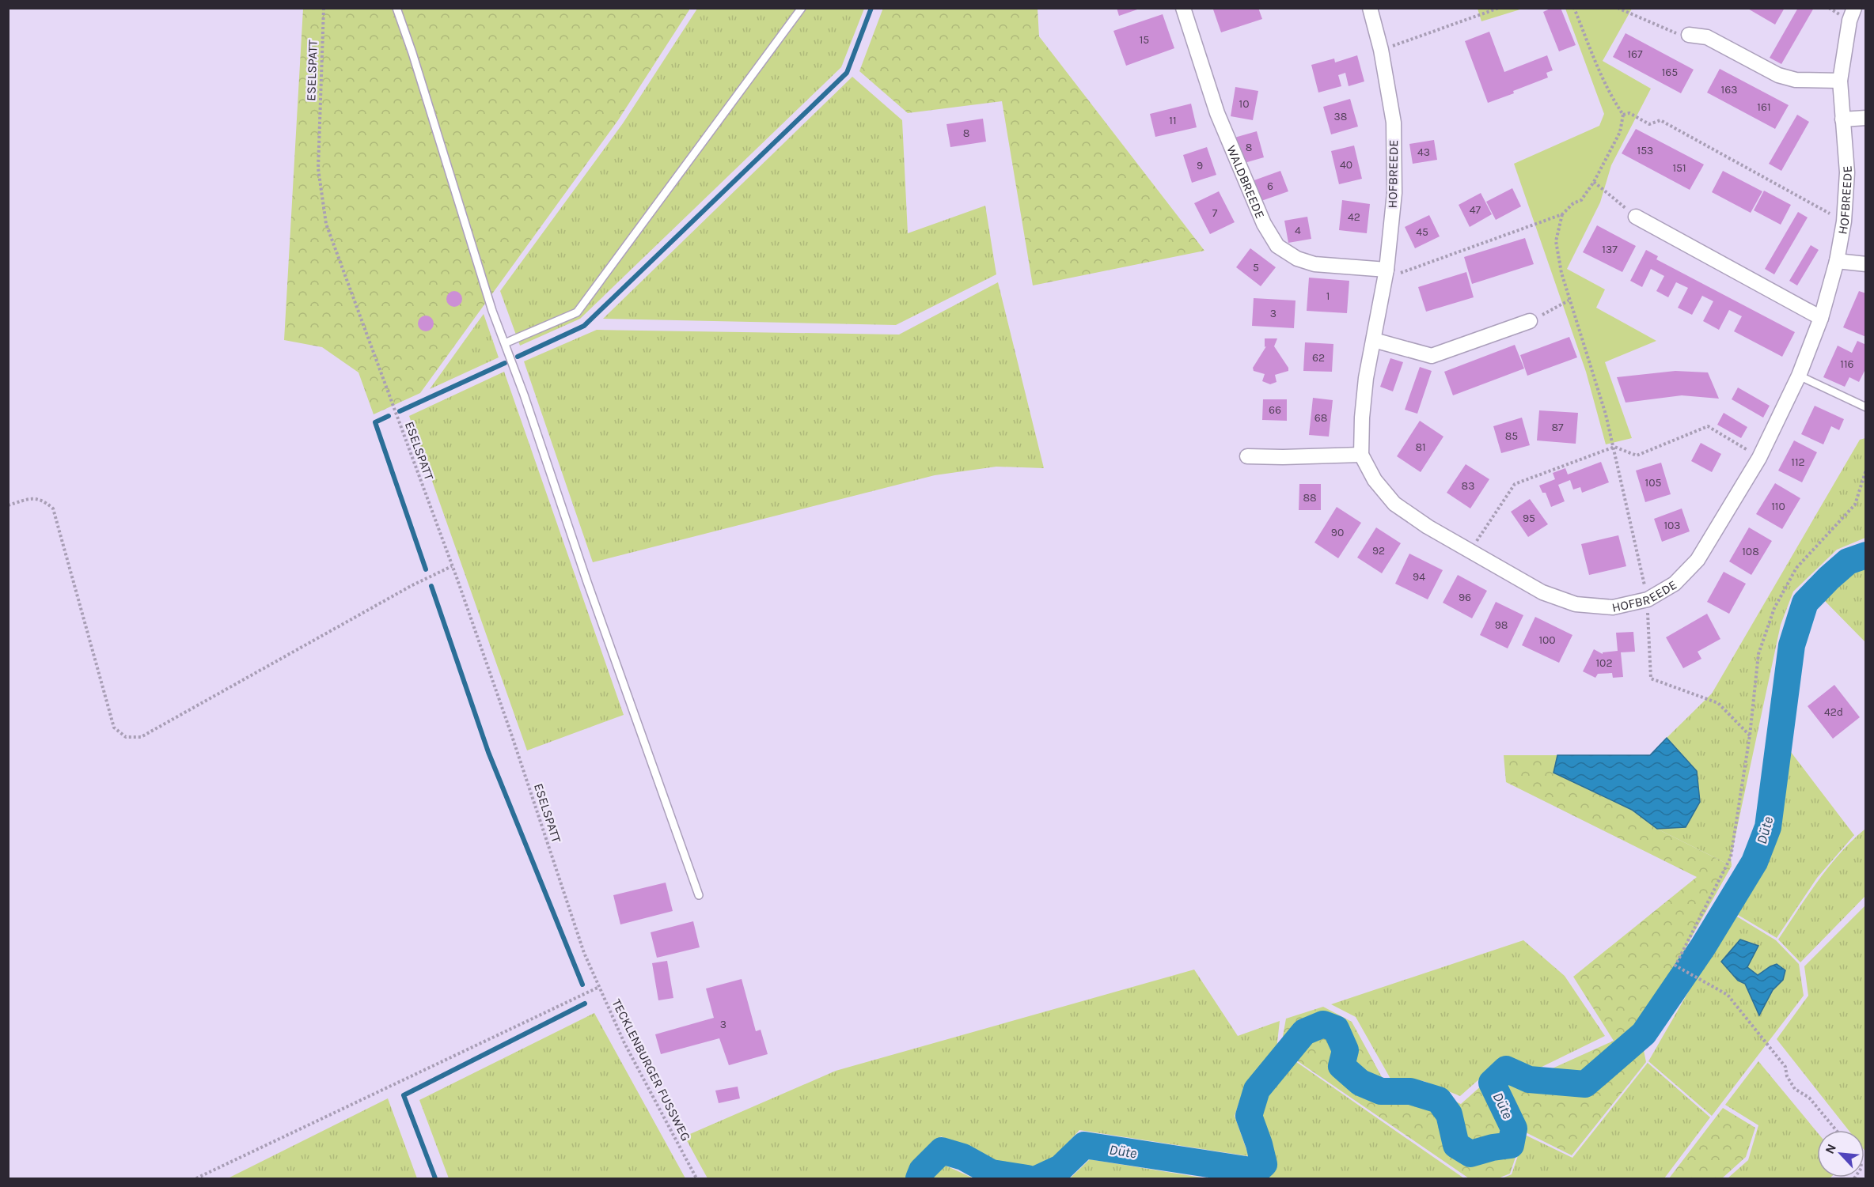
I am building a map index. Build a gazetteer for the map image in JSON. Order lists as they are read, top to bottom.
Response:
{
  "streets": {
    "street": ["HOFBREEDE", "WALDBREEDE"],
    "path": ["ESELSPATT", "TECKLENBURGER FUSSWEG"]
  },
  "crossings": [
    ["ESELSPATT", "TECKLENBURGER FUSSWEG"],
    ["HOFBREEDE", "WALDBREEDE"]
  ],
  "water": ["Düte"],
  "house_numbers": [
    "15",
    "167",
    "165",
    "163",
    "10",
    "161",
    "38",
    "11",
    "8",
    "8",
    "153",
    "43",
    "40",
    "9",
    "151",
    "6",
    "47",
    "7",
    "42",
    "4",
    "45",
    "137",
    "5",
    "1",
    "3",
    "62",
    "116",
    "66",
    "68",
    "87",
    "85",
    "81",
    "112",
    "105",
    "83",
    "88",
    "110",
    "95",
    "103",
    "90",
    "92",
    "108",
    "94",
    "96",
    "98",
    "100",
    "102",
    "42d",
    "3"
  ],
  "north": "top left"
}
